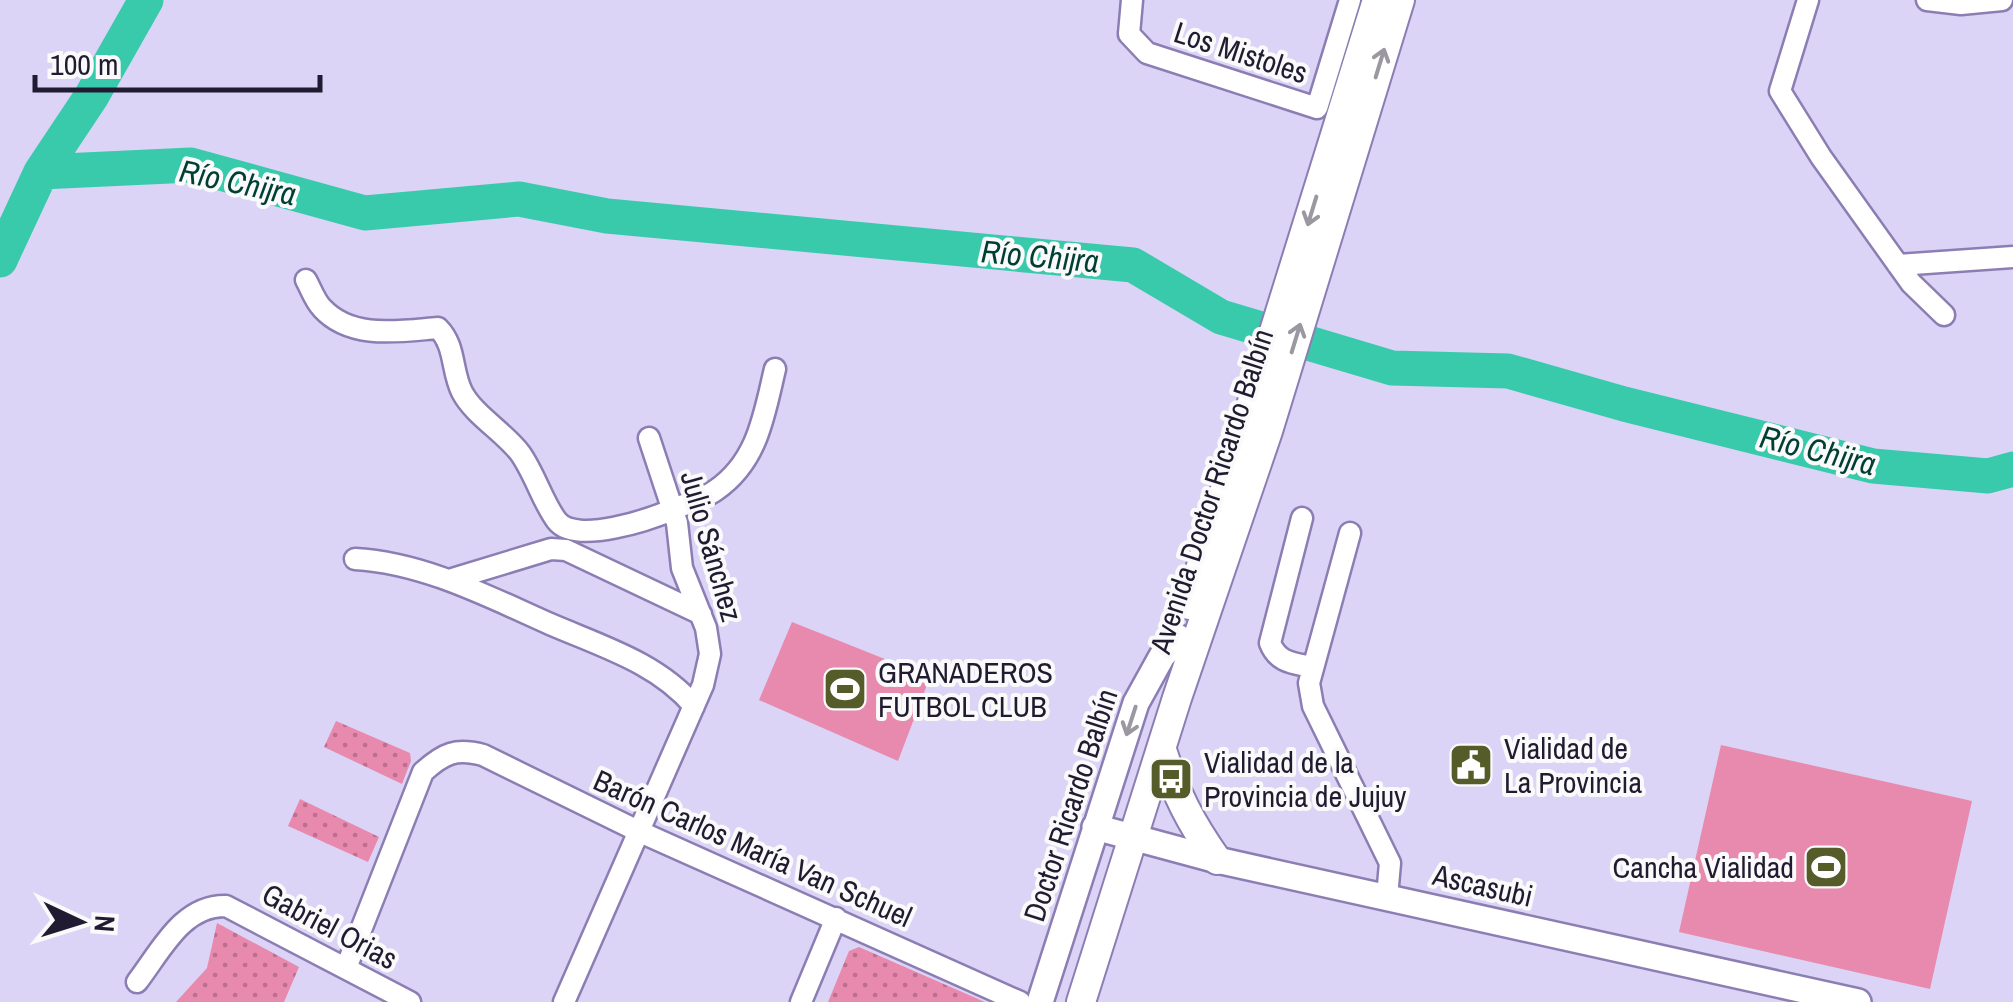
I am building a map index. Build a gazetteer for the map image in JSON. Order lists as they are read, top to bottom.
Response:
{
  "streets": {
    "main road": ["Avenida Doctor Ricardo Balbín"],
    "street": [
      "Los Mistoles",
      "Julio Sánchez",
      "Doctor Ricardo Balbín",
      "Barón Carlos María Van Schuel",
      "Ascasubi",
      "Gabriel Orias"
    ]
  },
  "crossings": [
    ["Los Mistoles", "Avenida Doctor Ricardo Balbín"],
    ["Avenida Doctor Ricardo Balbín", "Doctor Ricardo Balbín"],
    ["Avenida Doctor Ricardo Balbín", "Ascasubi"],
    ["Julio Sánchez", "Barón Carlos María Van Schuel"],
    ["Doctor Ricardo Balbín", "Ascasubi"],
    ["Barón Carlos María Van Schuel", "Gabriel Orias"]
  ],
  "water": ["Río Chijra"],
  "places": {
    "sports": ["GRANADEROS FUTBOL CLUB", "Cancha Vialidad"],
    "public building": ["Vialidad de La Provincia"],
    "bus stop": ["Vialidad de la Provincia de Jujuy"]
  },
  "scale_bar": "100 m",
  "north": "right"
}
